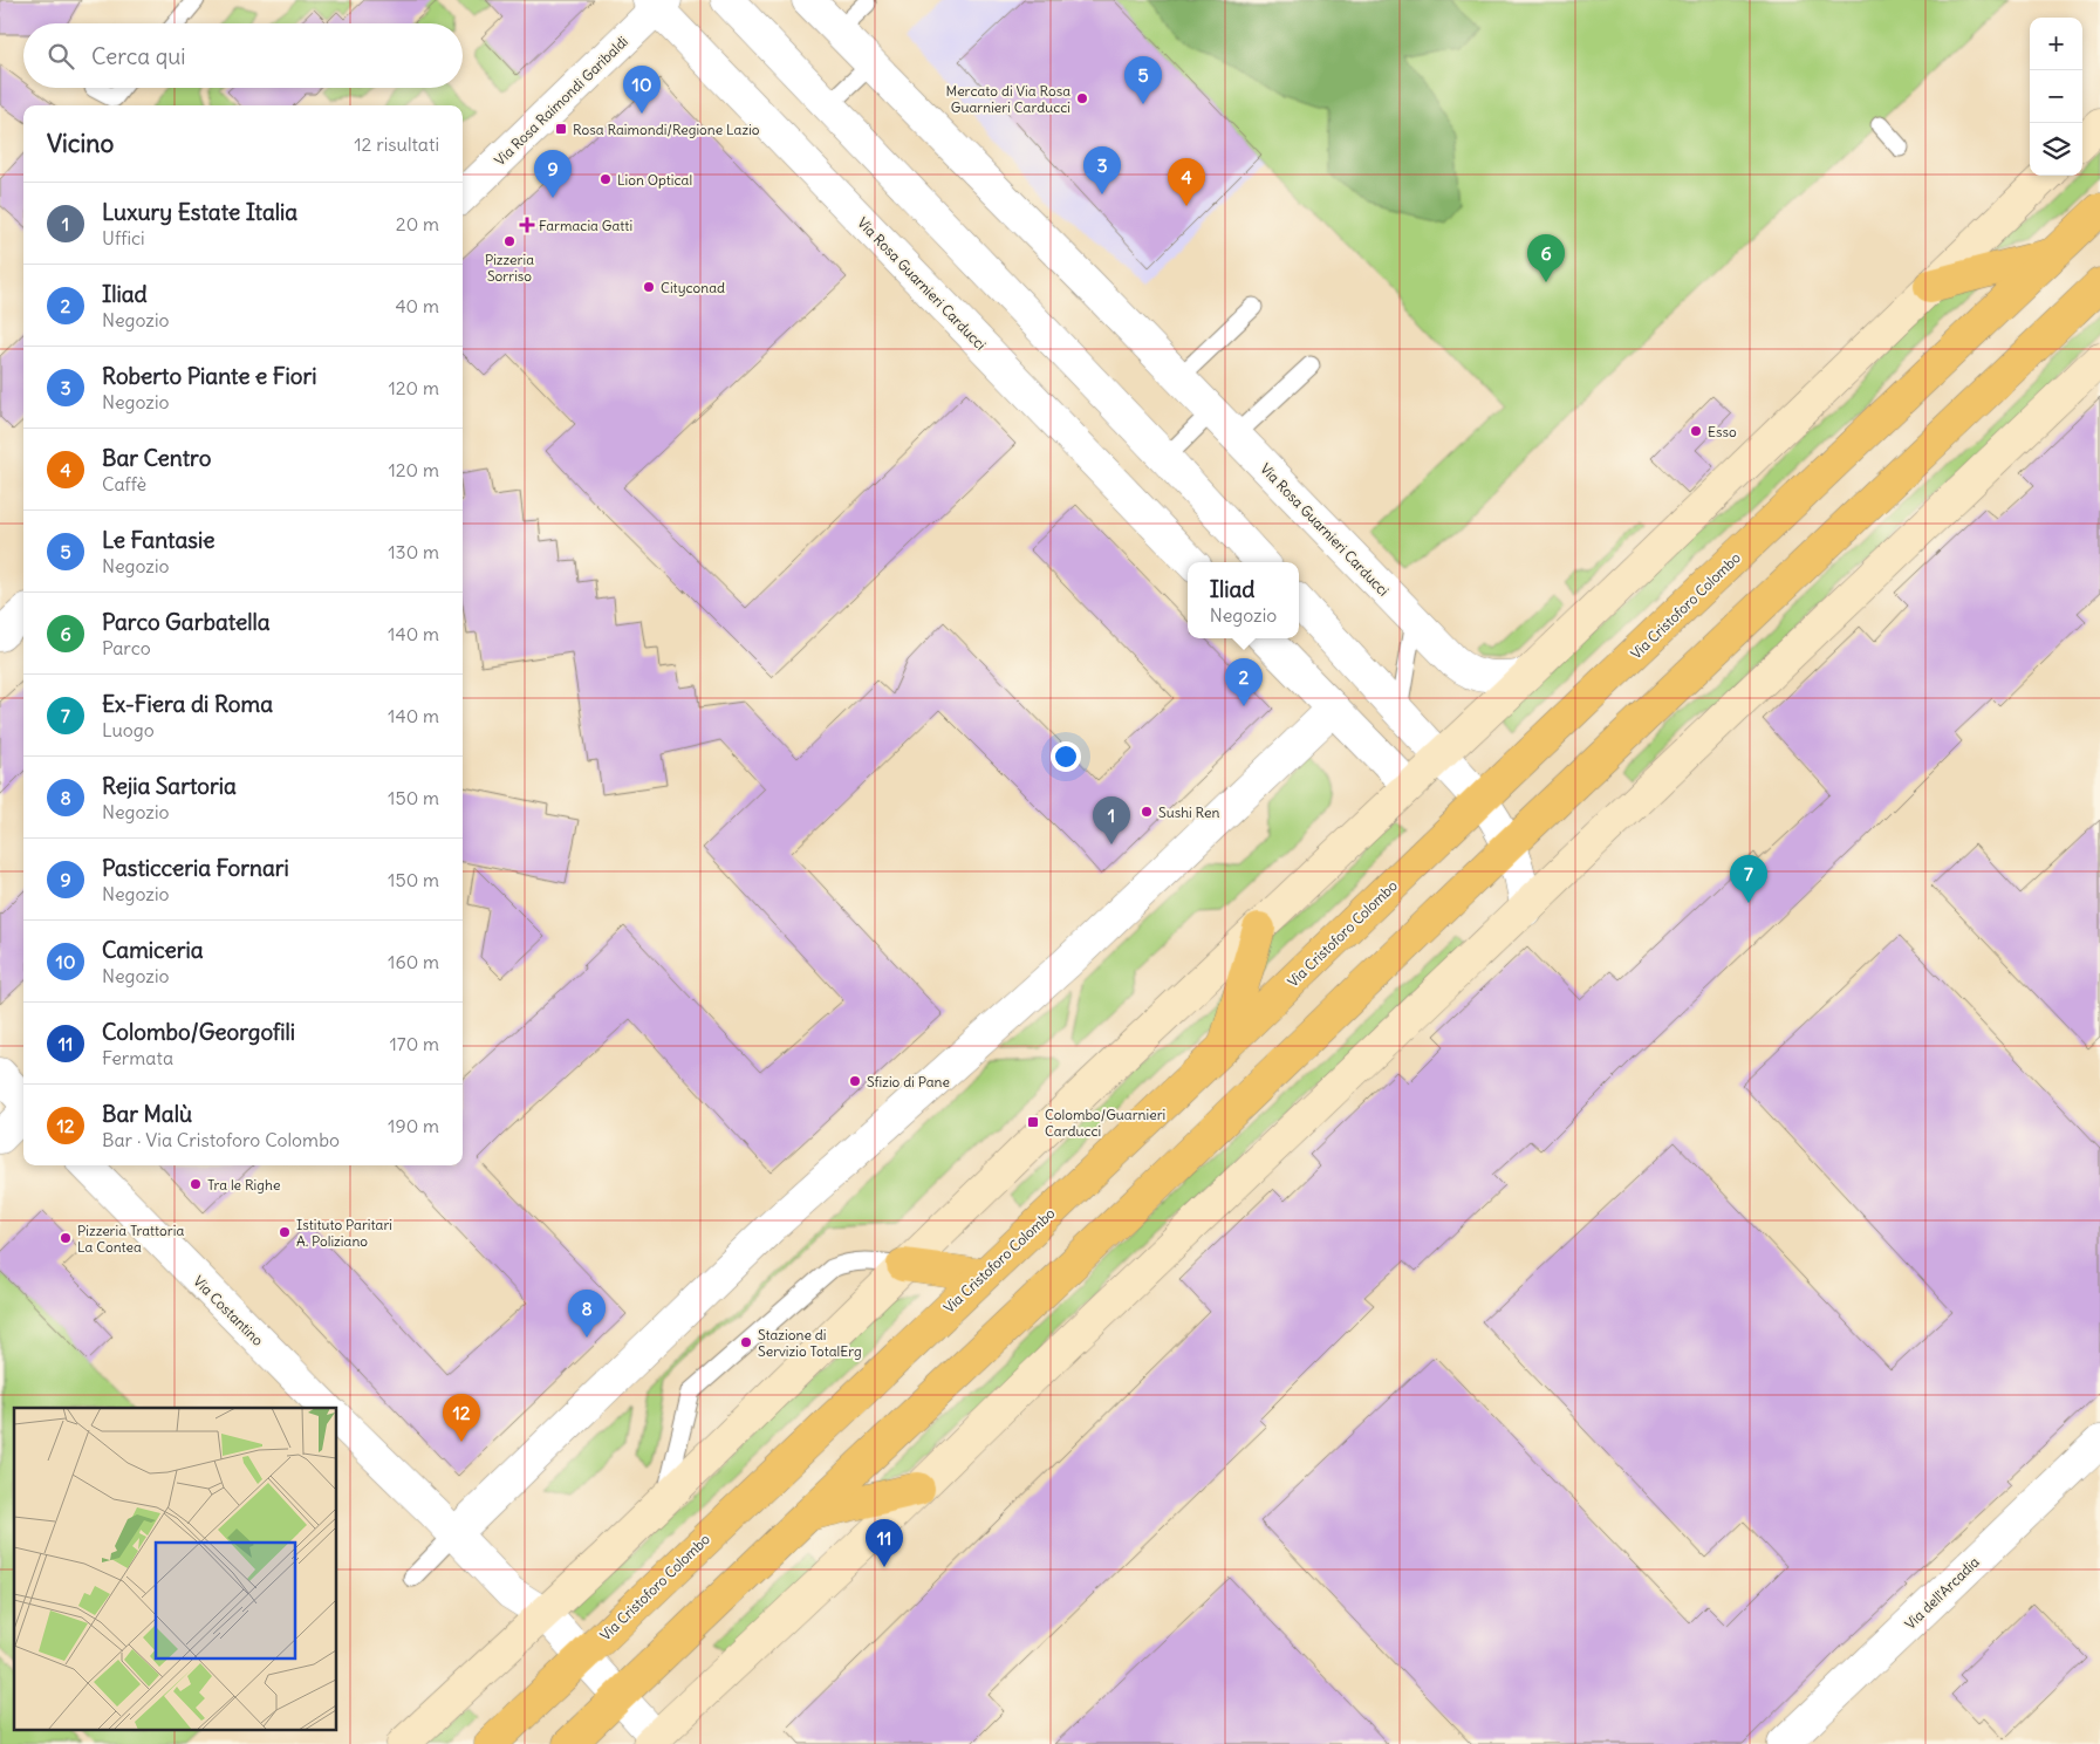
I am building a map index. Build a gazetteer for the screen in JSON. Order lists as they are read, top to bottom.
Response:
{
  "streets": {
    "main road": ["Via Cristoforo Colombo"],
    "street": [
      "Via Rosa Raimondi Garibaldi",
      "Via Rosa Guarnieri Carducci",
      "Via Costantino",
      "Via dell'Arcadia"
    ]
  },
  "crossings": [
    ["Via Rosa Raimondi Garibaldi", "Via Rosa Guarnieri Carducci"]
  ],
  "places": {
    "other": [
      "Mercato di Via Rosa Guarnieri Carducci",
      "Lion Optical",
      "Pizzeria Sorriso",
      "Cityconad",
      "Esso",
      "Sushi Ren",
      "Sfizio di Pane",
      "Tra le Righe",
      "Istituto Paritari A. Poliziano",
      "Pizzeria Trattoria La Contea",
      "Stazione di Servizio TotalErg"
    ],
    "transit": ["Rosa Raimondi/Regione Lazio", "Colombo/Guarnieri Carducci"],
    "health": ["Farmacia Gatti"]
  },
  "page": {
    "map_buttons": ["+", "−"],
    "search": "Cerca qui",
    "pins": [
      "5",
      "10",
      "3",
      "9",
      "4",
      "6",
      "2",
      "1",
      "7",
      "8",
      "12",
      "11"
    ],
    "heading": ["Vicino", "12 risultati"],
    "list": [
      {
        "mark": "1",
        "name": "Luxury Estate Italia",
        "note": "Uffici",
        "value": "20 m"
      },
      {
        "mark": "2",
        "name": "Iliad",
        "note": "Negozio",
        "value": "40 m"
      },
      {
        "mark": "3",
        "name": "Roberto Piante e Fiori",
        "note": "Negozio",
        "value": "120 m"
      },
      {
        "mark": "4",
        "name": "Bar Centro",
        "note": "Caffè",
        "value": "120 m"
      },
      {
        "mark": "5",
        "name": "Le Fantasie",
        "note": "Negozio",
        "value": "130 m"
      },
      {
        "mark": "6",
        "name": "Parco Garbatella",
        "note": "Parco",
        "value": "140 m"
      },
      {
        "mark": "7",
        "name": "Ex-Fiera di Roma",
        "note": "Luogo",
        "value": "140 m"
      },
      {
        "mark": "8",
        "name": "Rejia Sartoria",
        "note": "Negozio",
        "value": "150 m"
      },
      {
        "mark": "9",
        "name": "Pasticceria Fornari",
        "note": "Negozio",
        "value": "150 m"
      },
      {
        "mark": "10",
        "name": "Camiceria",
        "note": "Negozio",
        "value": "160 m"
      },
      {
        "mark": "11",
        "name": "Colombo/Georgofili",
        "note": "Fermata",
        "value": "170 m"
      },
      {
        "mark": "12",
        "name": "Bar Malù",
        "note": "Bar · Via Cristoforo Colombo",
        "value": "190 m"
      }
    ],
    "popup": ["Iliad", "Negozio"]
  }
}
